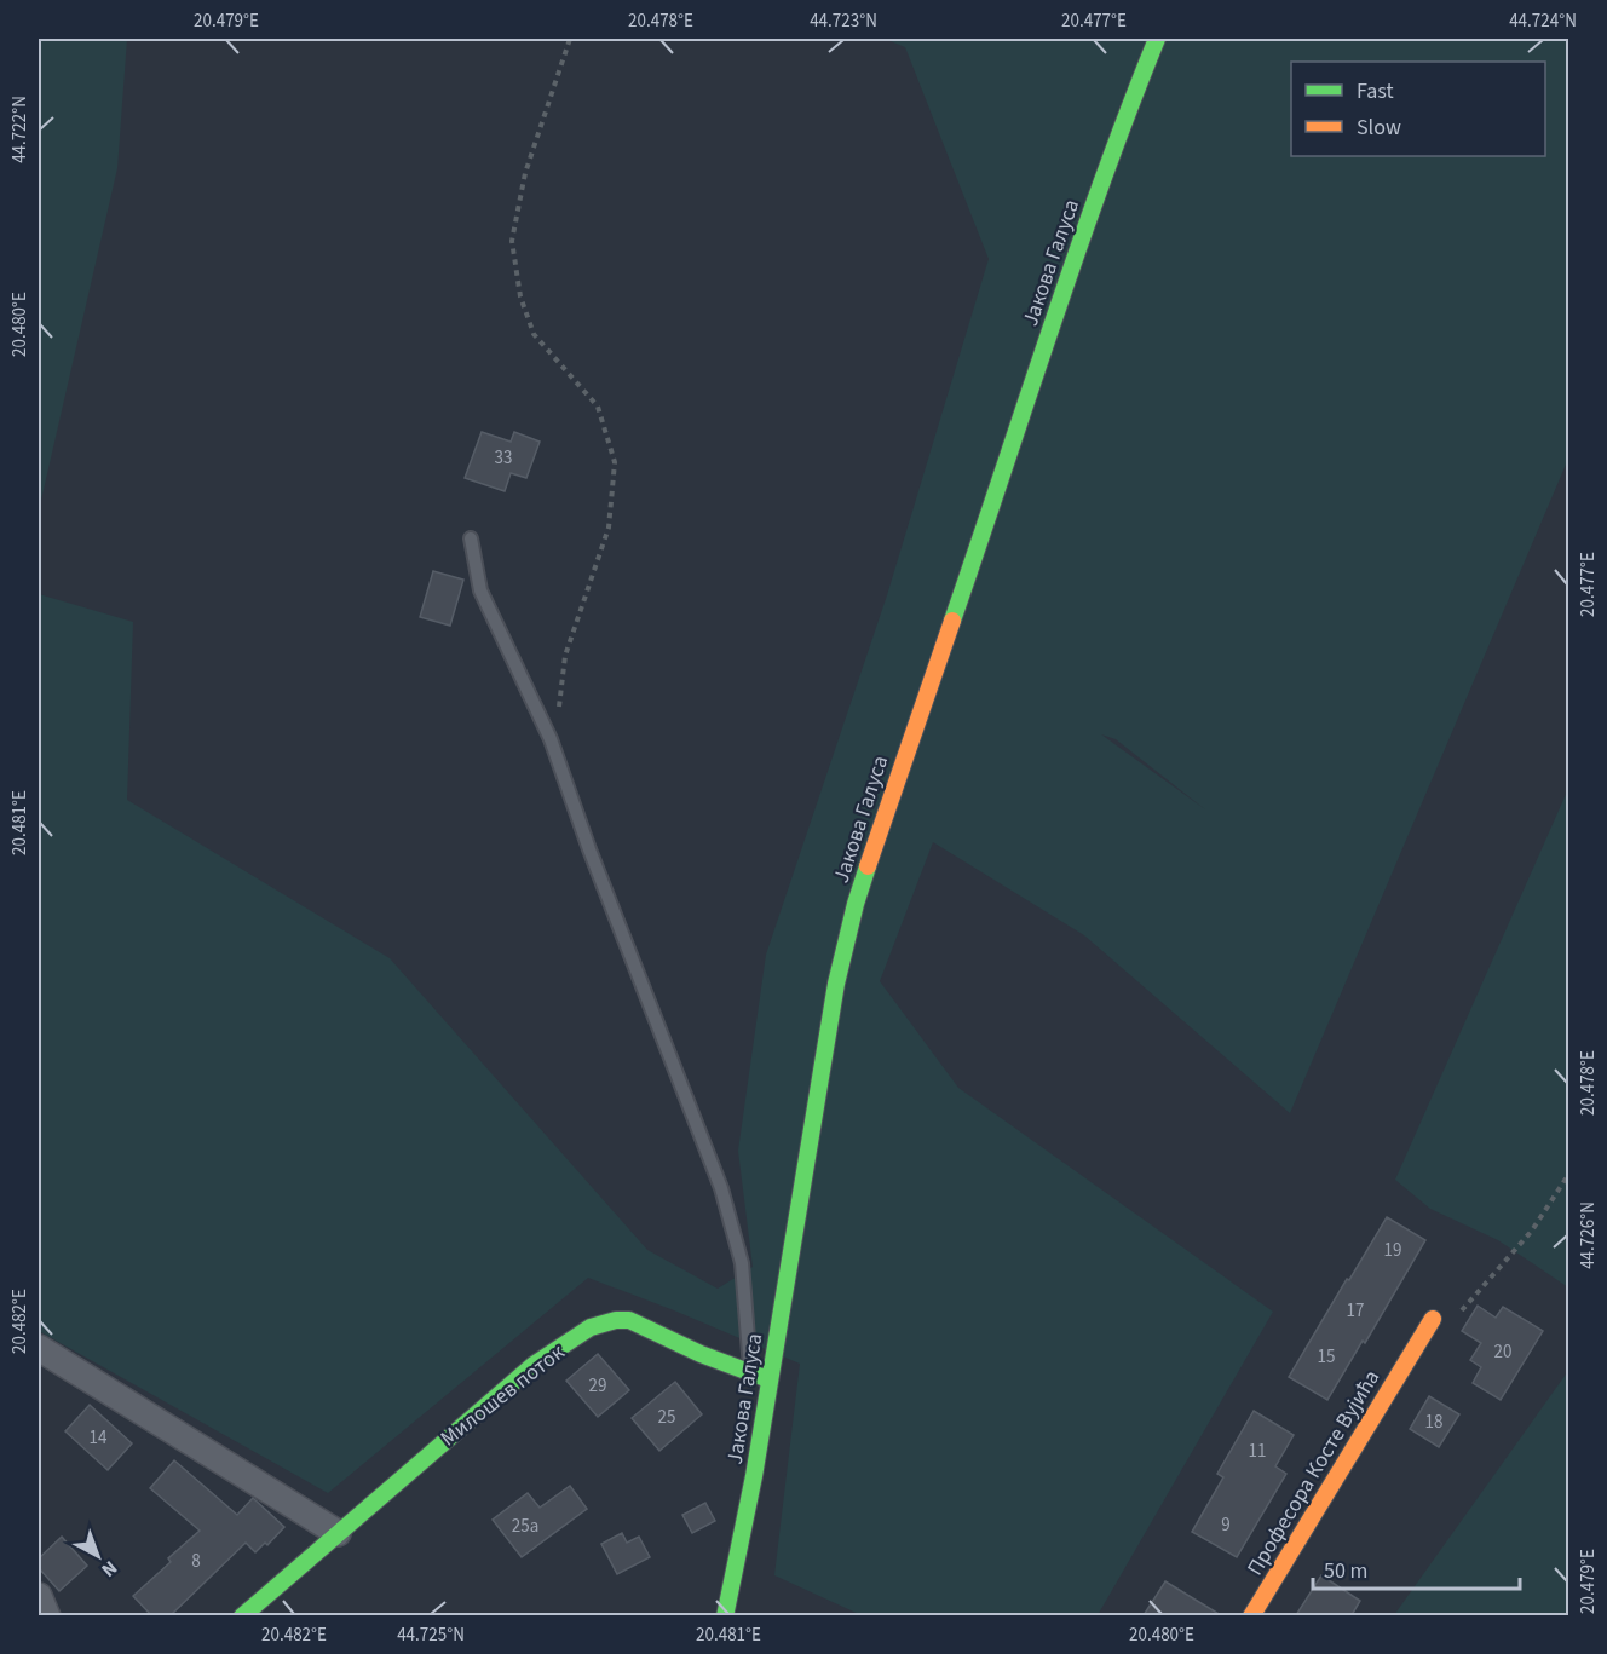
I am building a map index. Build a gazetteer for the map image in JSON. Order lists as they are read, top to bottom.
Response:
{
  "streets": {
    "street": ["Јакова Галуса", "Милошев поток", "Професора Косте Вујића"]
  },
  "crossings": [
    ["Јакова Галуса", "Милошев поток"]
  ],
  "house_numbers": [
    "33",
    "19",
    "17",
    "20",
    "15",
    "29",
    "25",
    "18",
    "14",
    "11",
    "9",
    "25a",
    "8"
  ],
  "legend": ["Fast", "Slow"],
  "scale_bar": "50 m",
  "north": "bottom right",
  "coordinates": [
    "20.479°E",
    "20.478°E",
    "44.723°N",
    "20.477°E",
    "44.724°N",
    "44.722°N",
    "20.480°E",
    "20.481°E",
    "44.726°N",
    "20.482°E",
    "44.725°N"
  ]
}
